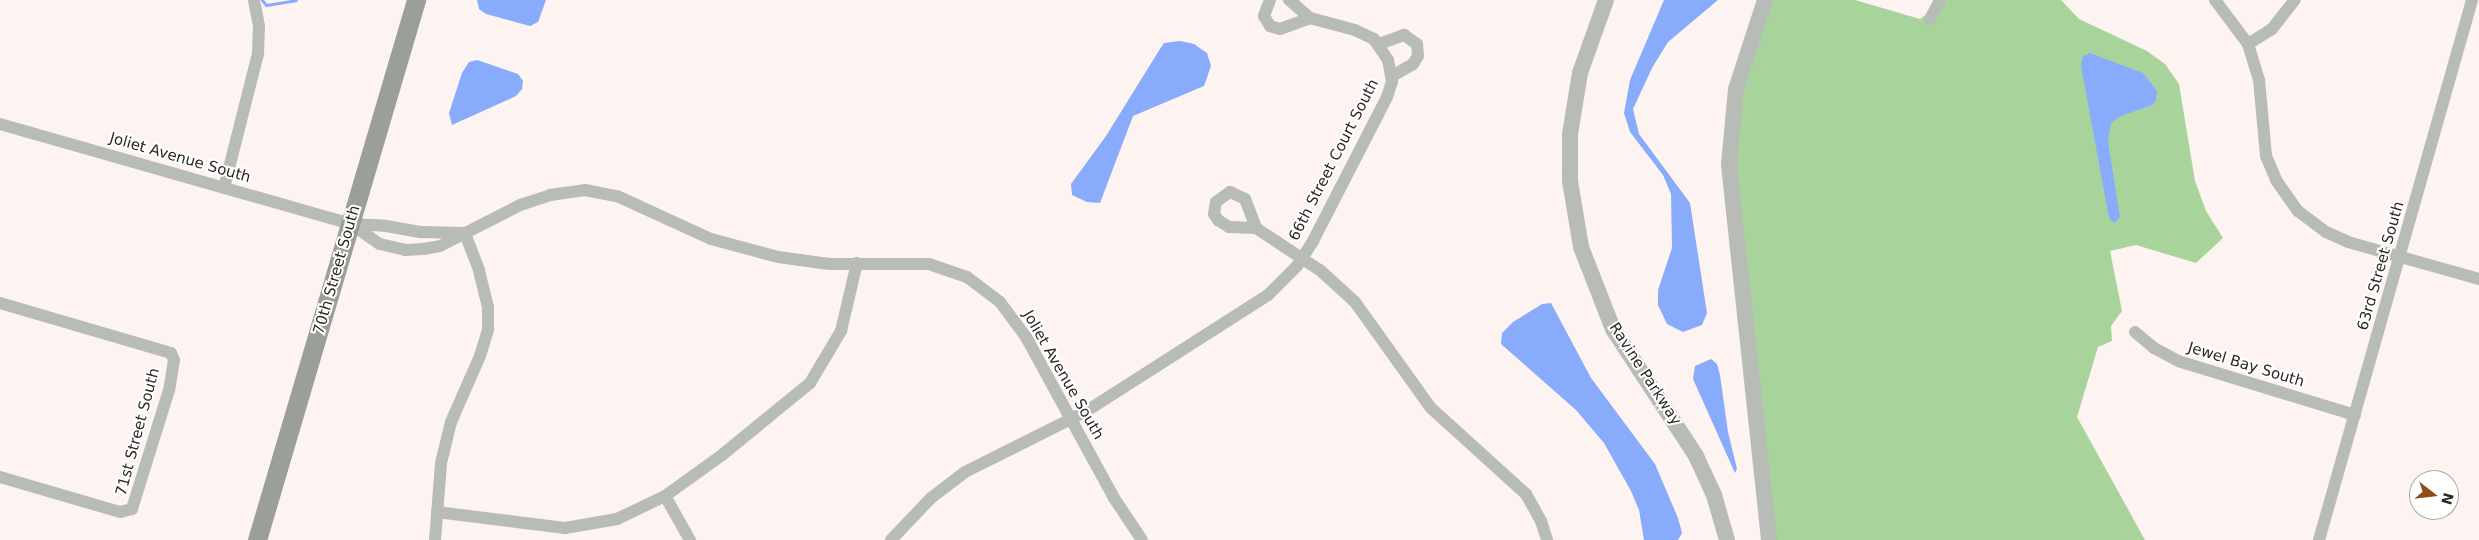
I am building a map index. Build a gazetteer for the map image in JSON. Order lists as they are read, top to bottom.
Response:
{
  "streets": {
    "main road": ["70th Street South"],
    "street": [
      "Joliet Avenue South",
      "66th Street Court South",
      "63rd Street South",
      "Jewel Bay South",
      "Ravine Parkway",
      "71st Street South"
    ]
  },
  "crossings": [
    ["Joliet Avenue South", "66th Street Court South"],
    ["Joliet Avenue South", "70th Street South"],
    ["63rd Street South", "Jewel Bay South"]
  ],
  "north": "right"
}
